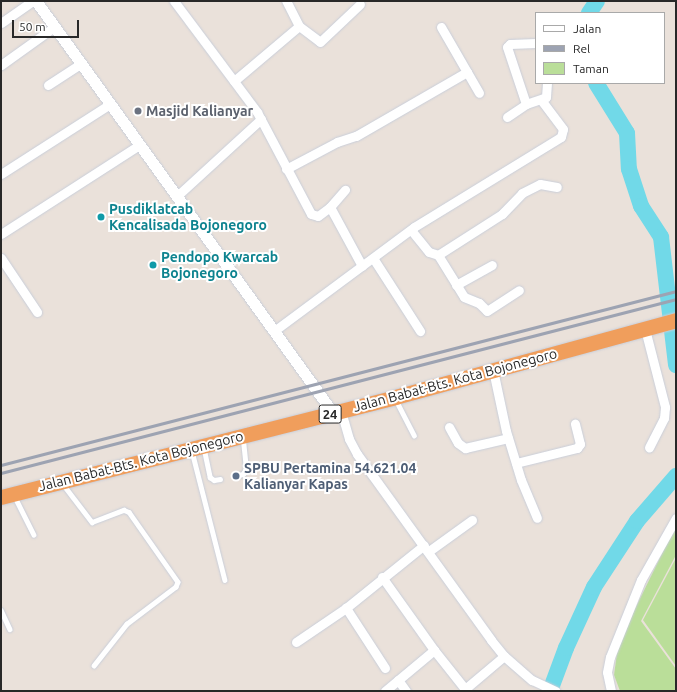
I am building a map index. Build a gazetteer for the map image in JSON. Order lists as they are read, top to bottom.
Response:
{
  "streets": {
    "highway": ["Jalan Babat-Bts. Kota Bojonegoro", "24"]
  },
  "places": [
    "Masjid Kalianyar",
    "Pusdiklatcab Kencalisada Bojonegoro",
    "Pendopo Kwarcab Bojonegoro",
    "SPBU Pertamina 54.621.04 Kalianyar Kapas"
  ],
  "legend": ["Jalan", "Rel", "Taman"],
  "scale_bar": "50 m"
}
